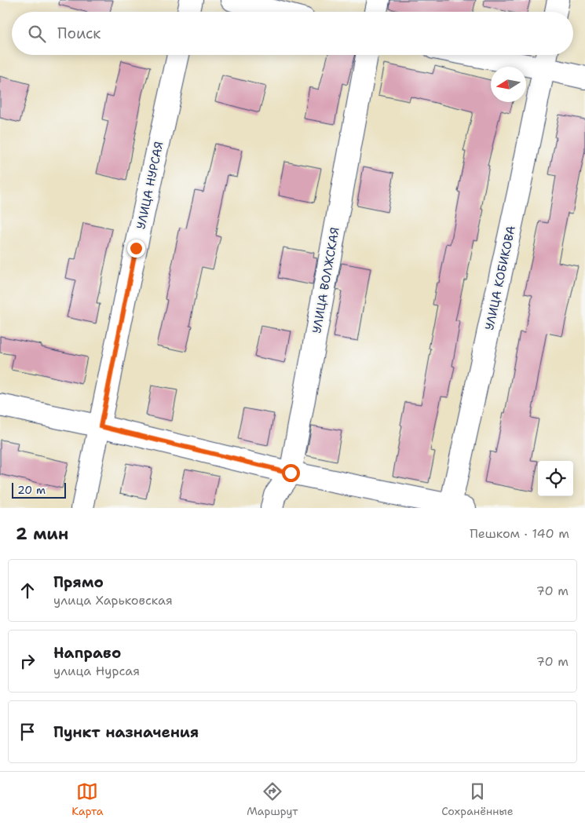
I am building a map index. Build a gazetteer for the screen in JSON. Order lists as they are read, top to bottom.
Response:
{
  "streets": {
    "street": ["УЛИЦА НУРСАЯ", "УЛИЦА КОБИКОВА", "УЛИЦА ВОЛЖСКАЯ"]
  },
  "scale_bar": "20 m",
  "north": "left",
  "page": {
    "search": "Поиск",
    "scale": "20 m",
    "heading": ["2 мин", "Пешком · 140 m"],
    "list": [
      ["Прямо", "улица Харьковская", "70 m"],
      ["Направо", "улица Нурсая", "70 m"],
      "Пункт назначения"
    ],
    "nav": ["Карта", "Маршрут", "Сохранённые"]
  }
}
